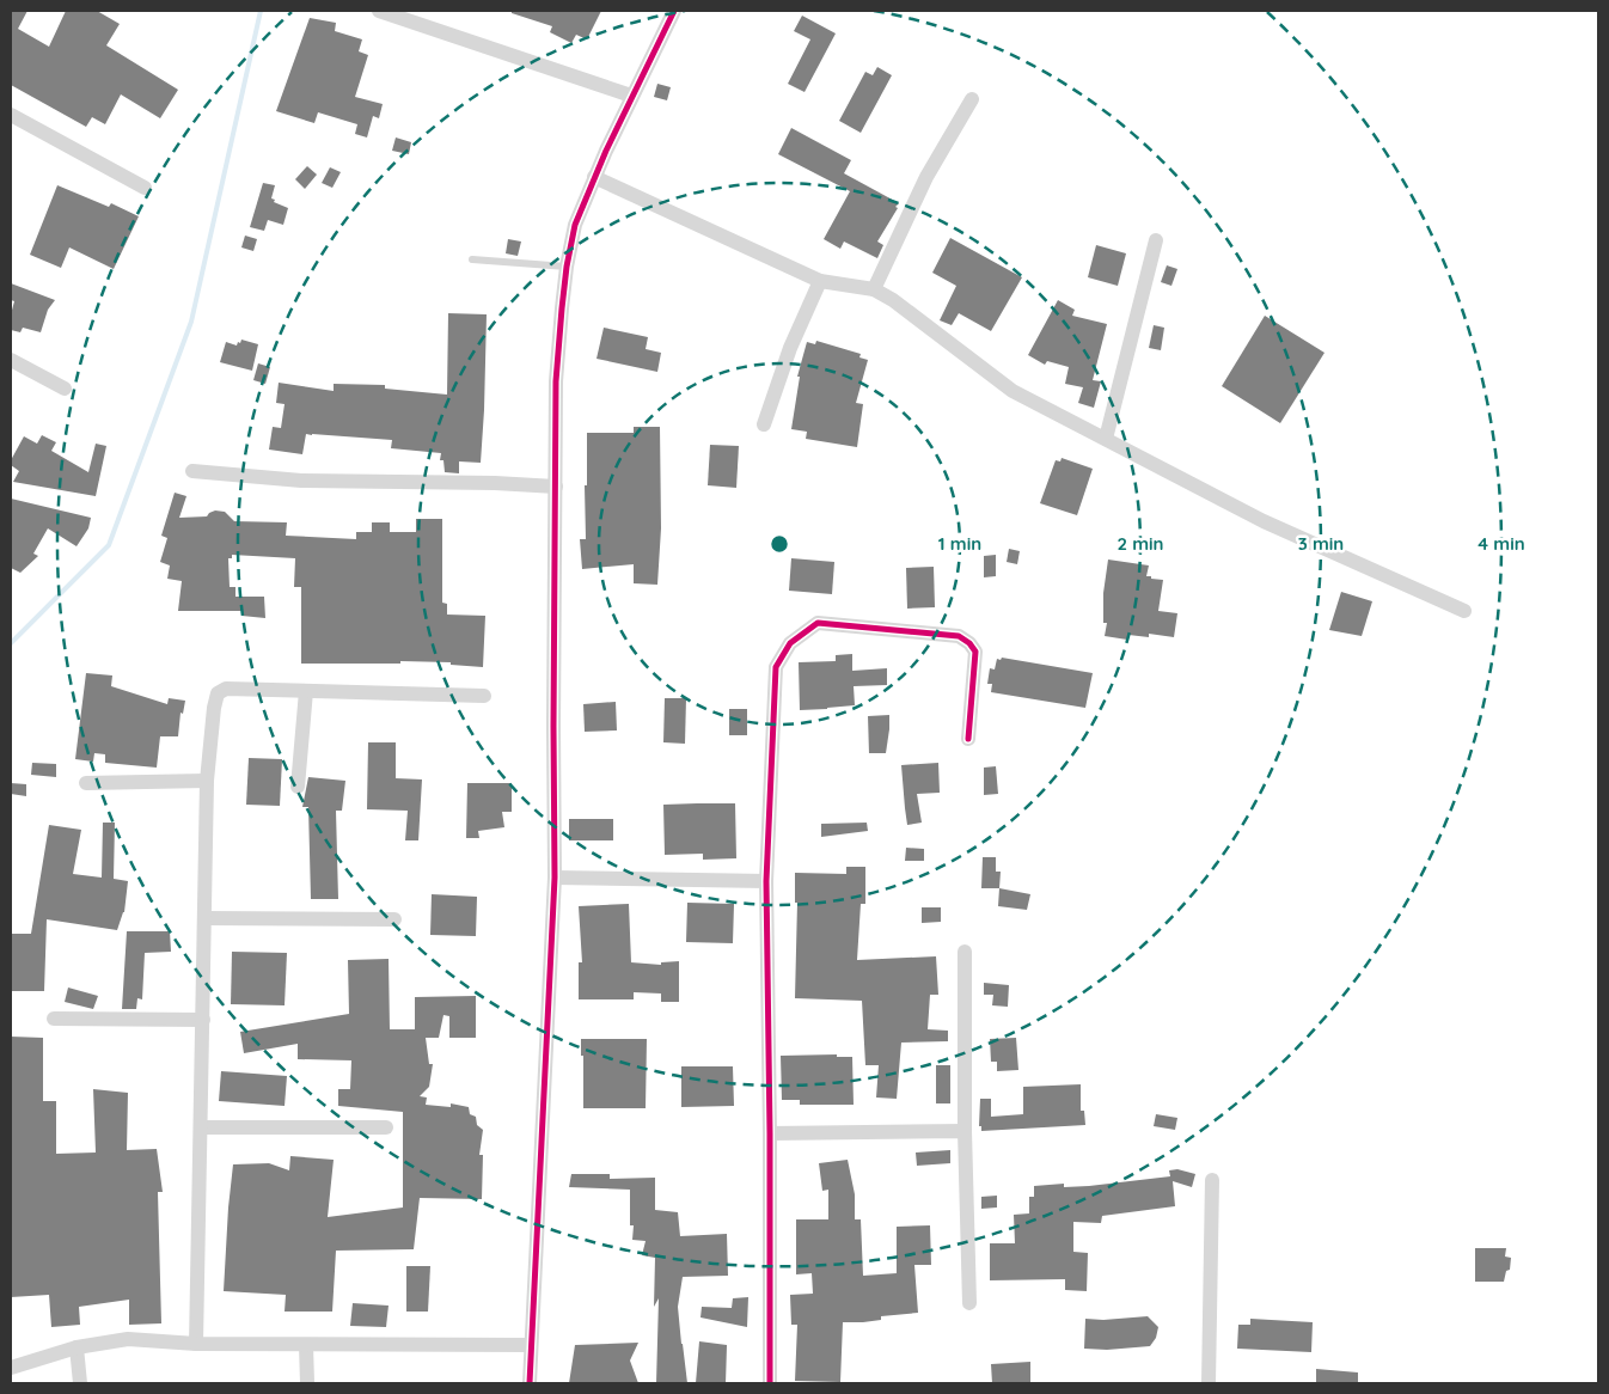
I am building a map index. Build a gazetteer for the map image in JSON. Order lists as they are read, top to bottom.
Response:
{
  "rings": [
    "1 min",
    "2 min",
    "3 min",
    "4 min"
  ]
}
